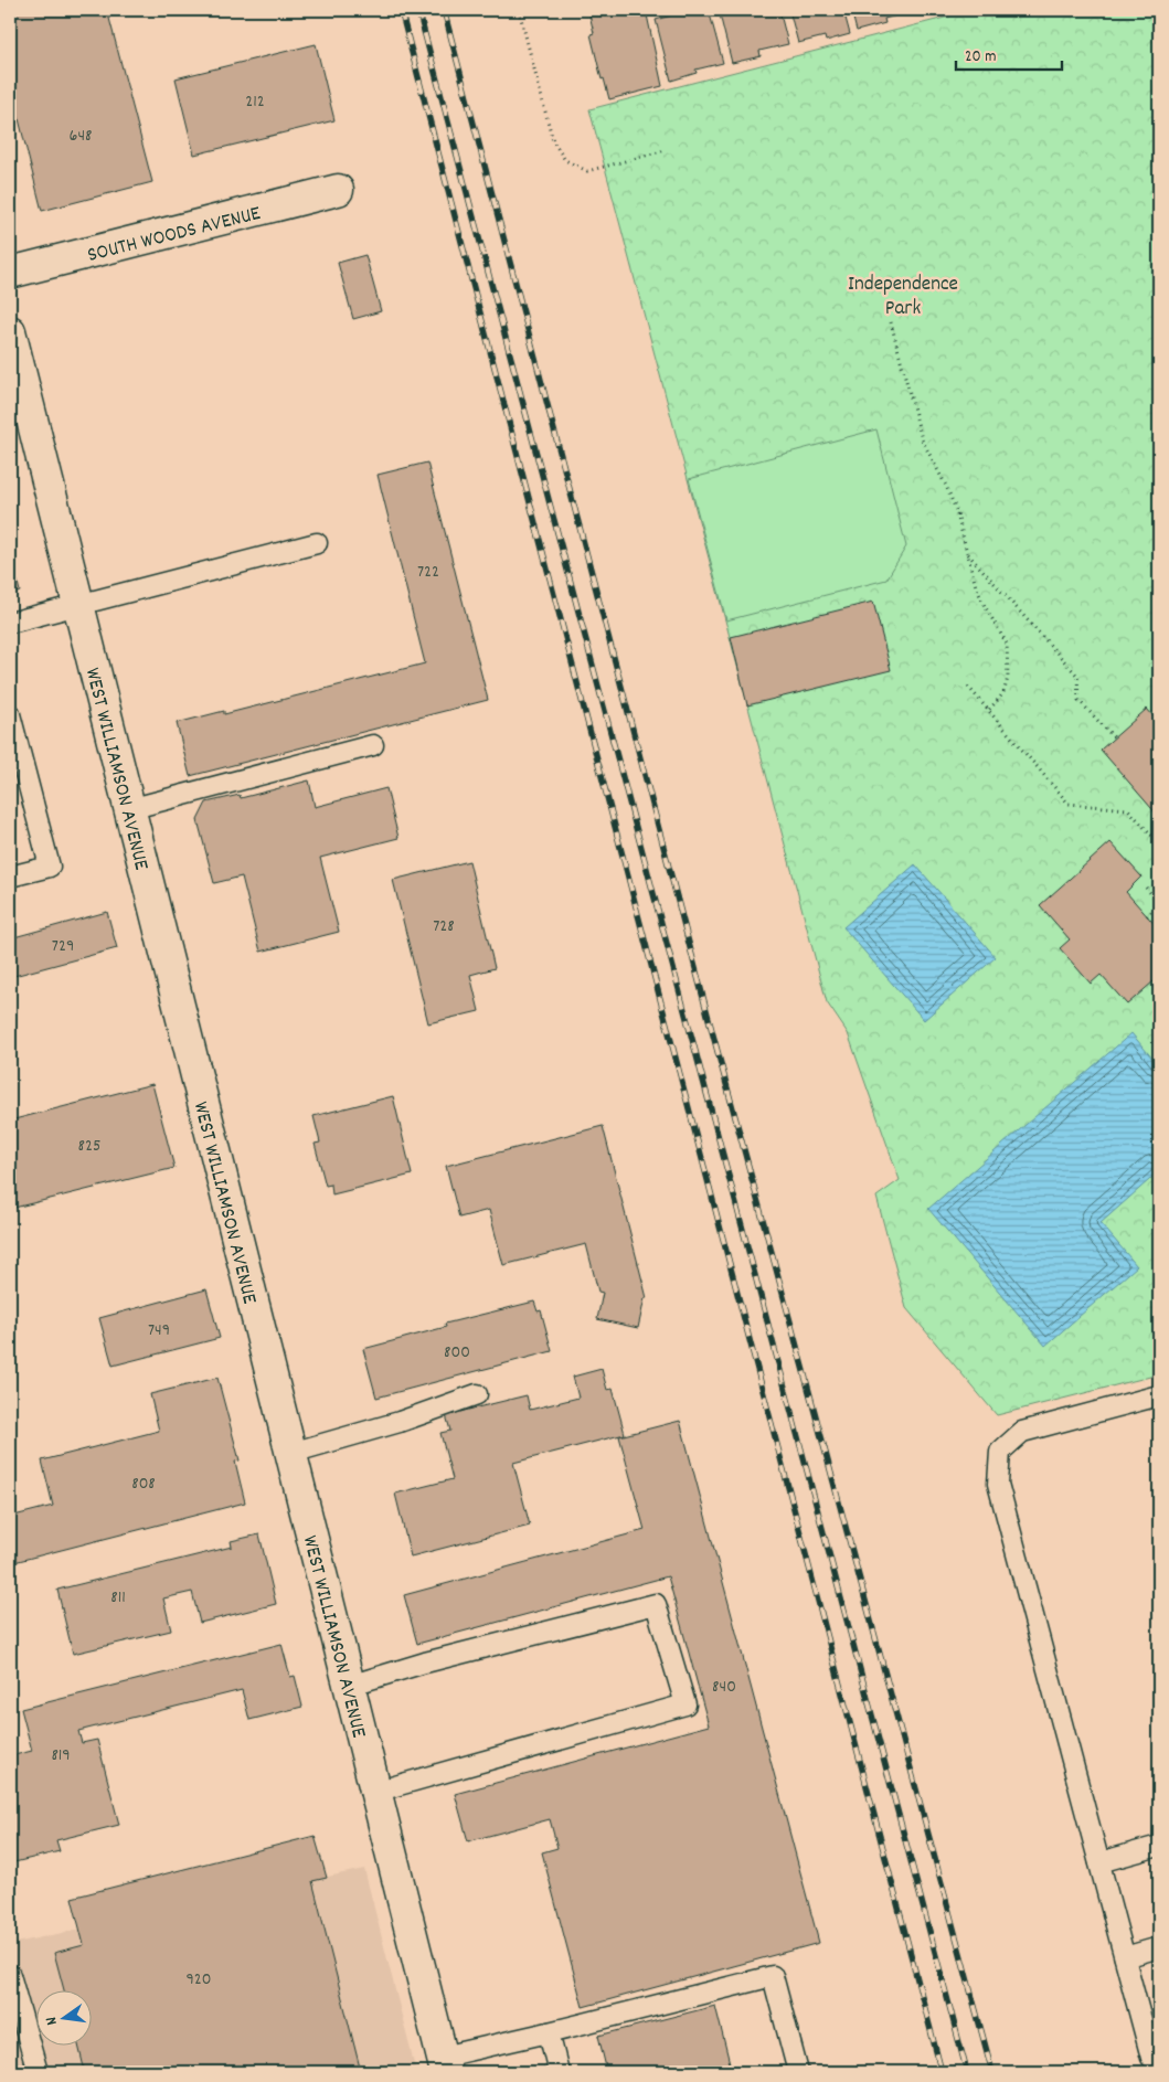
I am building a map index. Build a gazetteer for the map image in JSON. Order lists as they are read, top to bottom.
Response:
{
  "streets": {
    "street": ["SOUTH WOODS AVENUE", "WEST WILLIAMSON AVENUE"]
  },
  "parks": ["Independence Park"],
  "house_numbers": [
    "212",
    "648",
    "722",
    "728",
    "729",
    "825",
    "749",
    "800",
    "808",
    "811",
    "840",
    "819",
    "920"
  ],
  "scale_bar": "20 m",
  "north": "left"
}
